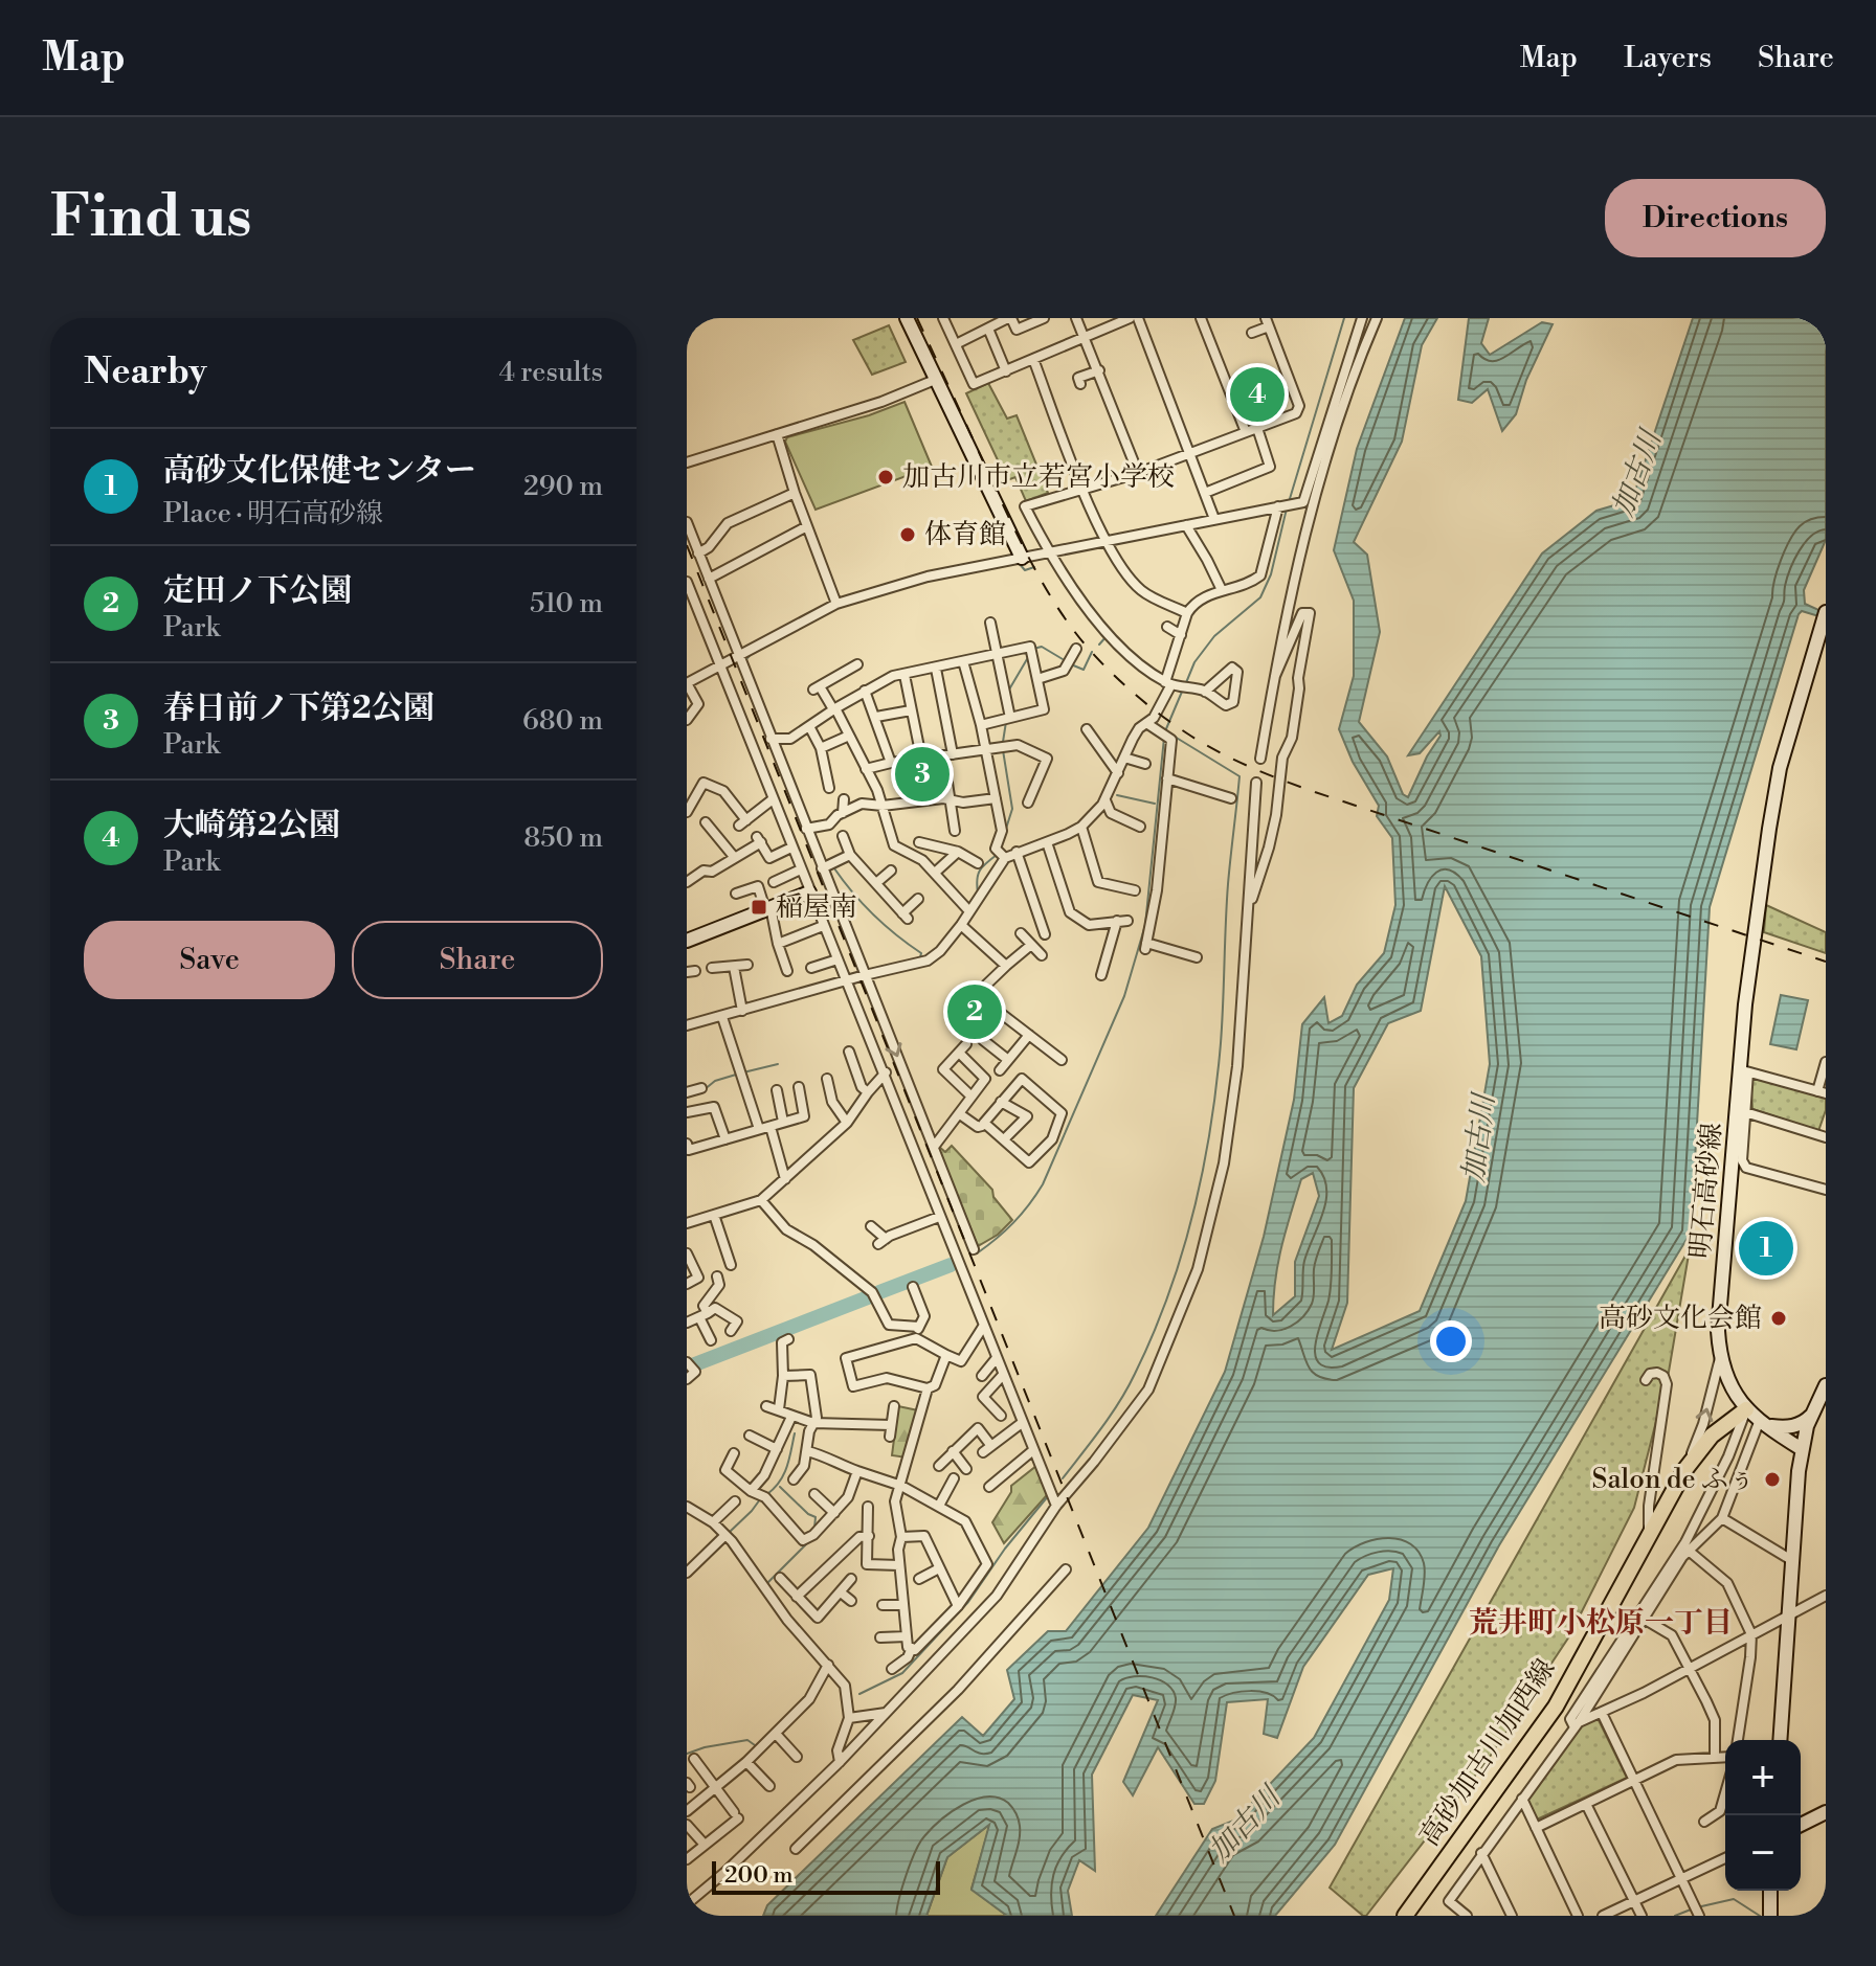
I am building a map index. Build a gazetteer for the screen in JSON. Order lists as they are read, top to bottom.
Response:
{
  "streets": {
    "main road": ["明石高砂線", "高砂加古川加西線"]
  },
  "crossings": [
    ["明石高砂線", "高砂加古川加西線"]
  ],
  "districts": ["荒井町小松原一丁目"],
  "water": ["加古川"],
  "places": {
    "other": [
      "加古川市立若宮小学校",
      "体育館",
      "高砂文化会館",
      "Salon de ふぅ"
    ],
    "transit": ["稲屋南"]
  },
  "scale_bar": "200 m",
  "page": {
    "header": "Map",
    "nav": ["Map", "Layers", "Share"],
    "buttons": [
      "Directions",
      ["Save", "Share"]
    ],
    "title": "Find us",
    "heading": ["Nearby", "4 results"],
    "pins": [
      "4",
      "3",
      "2",
      "1"
    ],
    "list": [
      {
        "mark": "1",
        "name": "高砂文化保健センター",
        "note": "Place · 明石高砂線",
        "value": "290 m"
      },
      {
        "mark": "2",
        "name": "定田ノ下公園",
        "note": "Park",
        "value": "510 m"
      },
      {
        "mark": "3",
        "name": "春日前ノ下第2公園",
        "note": "Park",
        "value": "680 m"
      },
      {
        "mark": "4",
        "name": "大崎第2公園",
        "note": "Park",
        "value": "850 m"
      }
    ],
    "map_buttons": ["+", "−"],
    "scale": "200 m"
  }
}
